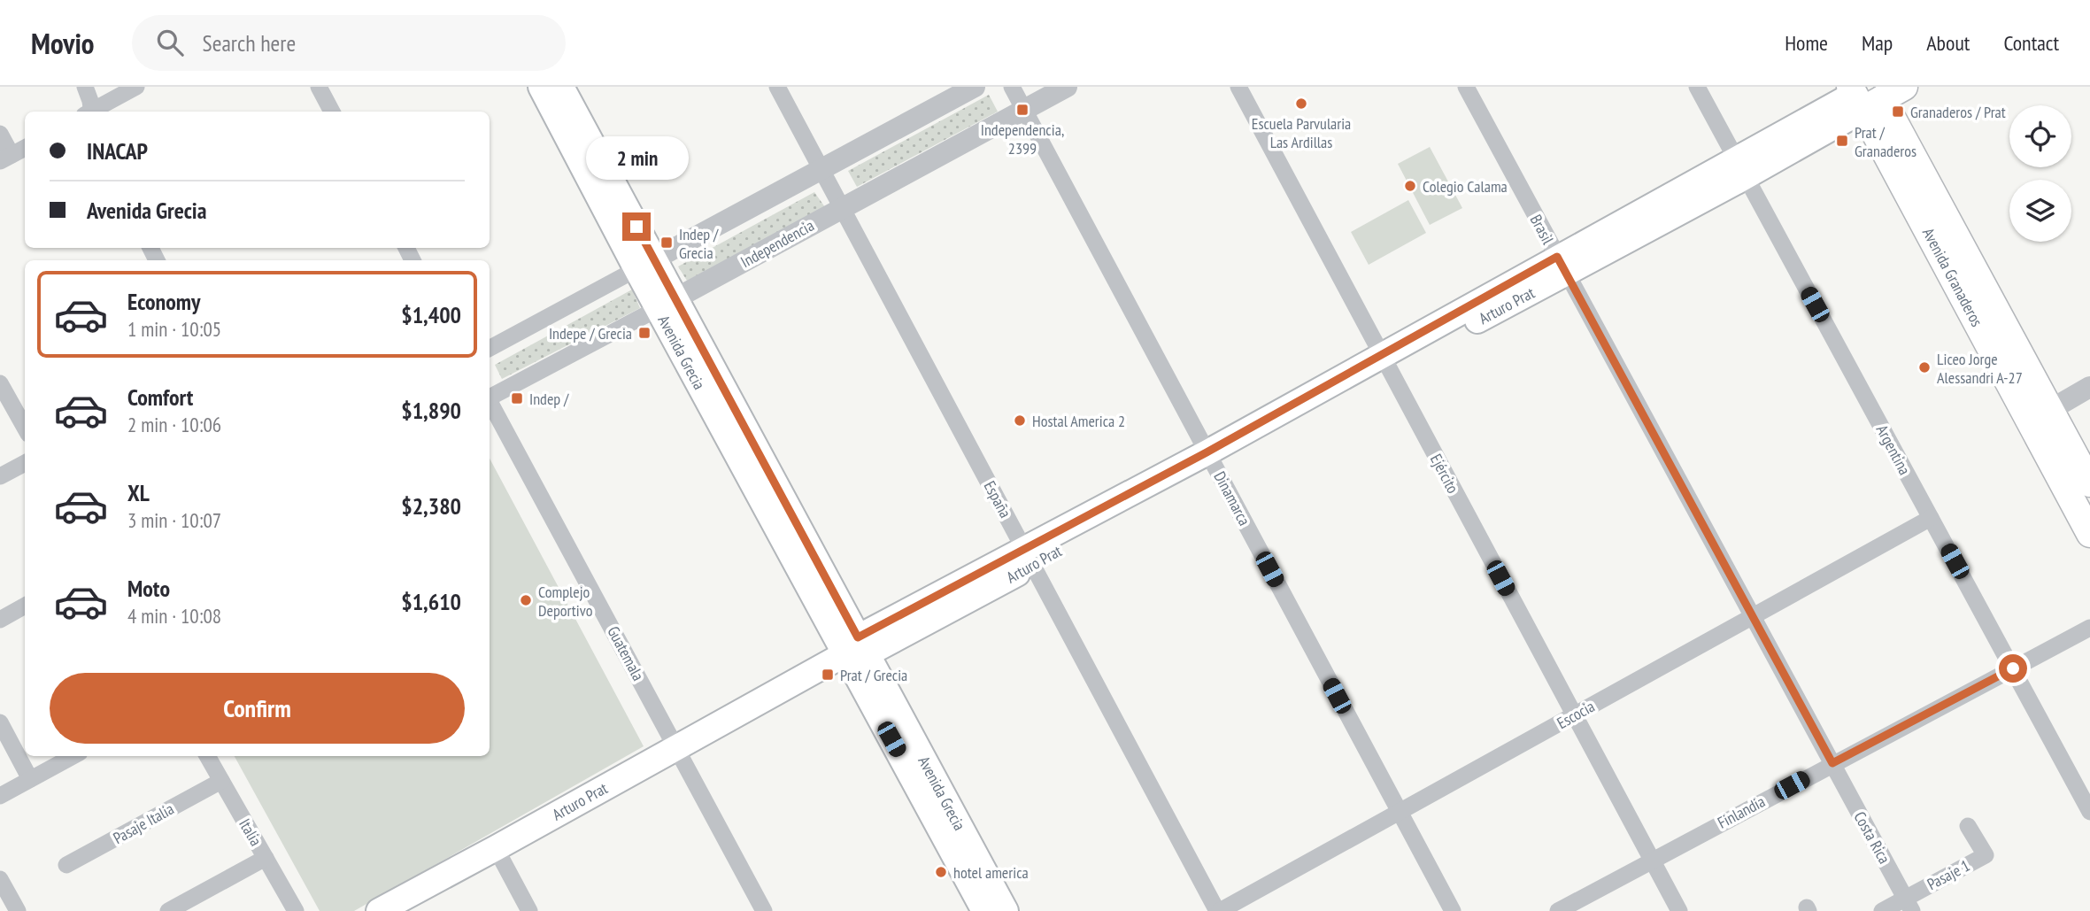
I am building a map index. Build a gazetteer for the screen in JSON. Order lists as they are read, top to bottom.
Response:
{
  "streets": {
    "main road": ["Avenida Granaderos", "Arturo Prat", "Avenida Grecia"],
    "street": [
      "Brasil",
      "Independencia",
      "Argentina",
      "Ejército",
      "Dinamarca",
      "España",
      "Guatemala",
      "Escocia",
      "Finlandia",
      "Pasaje Italia",
      "Italia",
      "Costa Rica",
      "Pasaje 1"
    ]
  },
  "crossings": [
    ["Brasil", "Arturo Prat"],
    ["Brasil", "Escocia"],
    ["Brasil", "Finlandia"],
    ["Brasil", "Costa Rica"],
    ["Independencia", "Avenida Grecia"],
    ["Independencia", "Dinamarca"],
    ["Independencia", "España"],
    ["Avenida Granaderos", "Arturo Prat"],
    ["Arturo Prat", "Avenida Grecia"],
    ["Arturo Prat", "Argentina"],
    ["Arturo Prat", "Ejército"],
    ["Arturo Prat", "Dinamarca"],
    ["Arturo Prat", "España"],
    ["Arturo Prat", "Guatemala"],
    ["Argentina", "Escocia"],
    ["Argentina", "Finlandia"],
    ["Ejército", "Escocia"],
    ["Ejército", "Finlandia"],
    ["Dinamarca", "Escocia"],
    ["España", "Escocia"],
    ["Finlandia", "Costa Rica"],
    ["Pasaje Italia", "Italia"],
    ["Costa Rica", "Pasaje 1"]
  ],
  "places": {
    "other": [
      "Escuela Parvularia Las Ardillas",
      "Colegio Calama",
      "Liceo Jorge Alessandri A-27",
      "Hostal America 2",
      "Complejo Deportivo",
      "hotel america"
    ],
    "transit": [
      "Independencia, 2399",
      "Granaderos / Prat",
      "Prat / Granaderos",
      "Indep / Grecia",
      "Indepe / Grecia",
      "Indep /",
      "Prat / Grecia"
    ]
  },
  "page": {
    "header": "Movio",
    "search": "Search here",
    "nav": [
      "Home",
      "Map",
      "About",
      "Contact"
    ],
    "banner": ["INACAP", "Avenida Grecia"],
    "bubble": "2 min",
    "list": [
      {
        "name": "Economy",
        "note": "1 min · 10:05",
        "value": "$1,400"
      },
      {
        "name": "Comfort",
        "note": "2 min · 10:06",
        "value": "$1,890"
      },
      {
        "name": "XL",
        "note": "3 min · 10:07",
        "value": "$2,380"
      },
      {
        "name": "Moto",
        "note": "4 min · 10:08",
        "value": "$1,610"
      }
    ],
    "buttons": "Confirm"
  }
}
